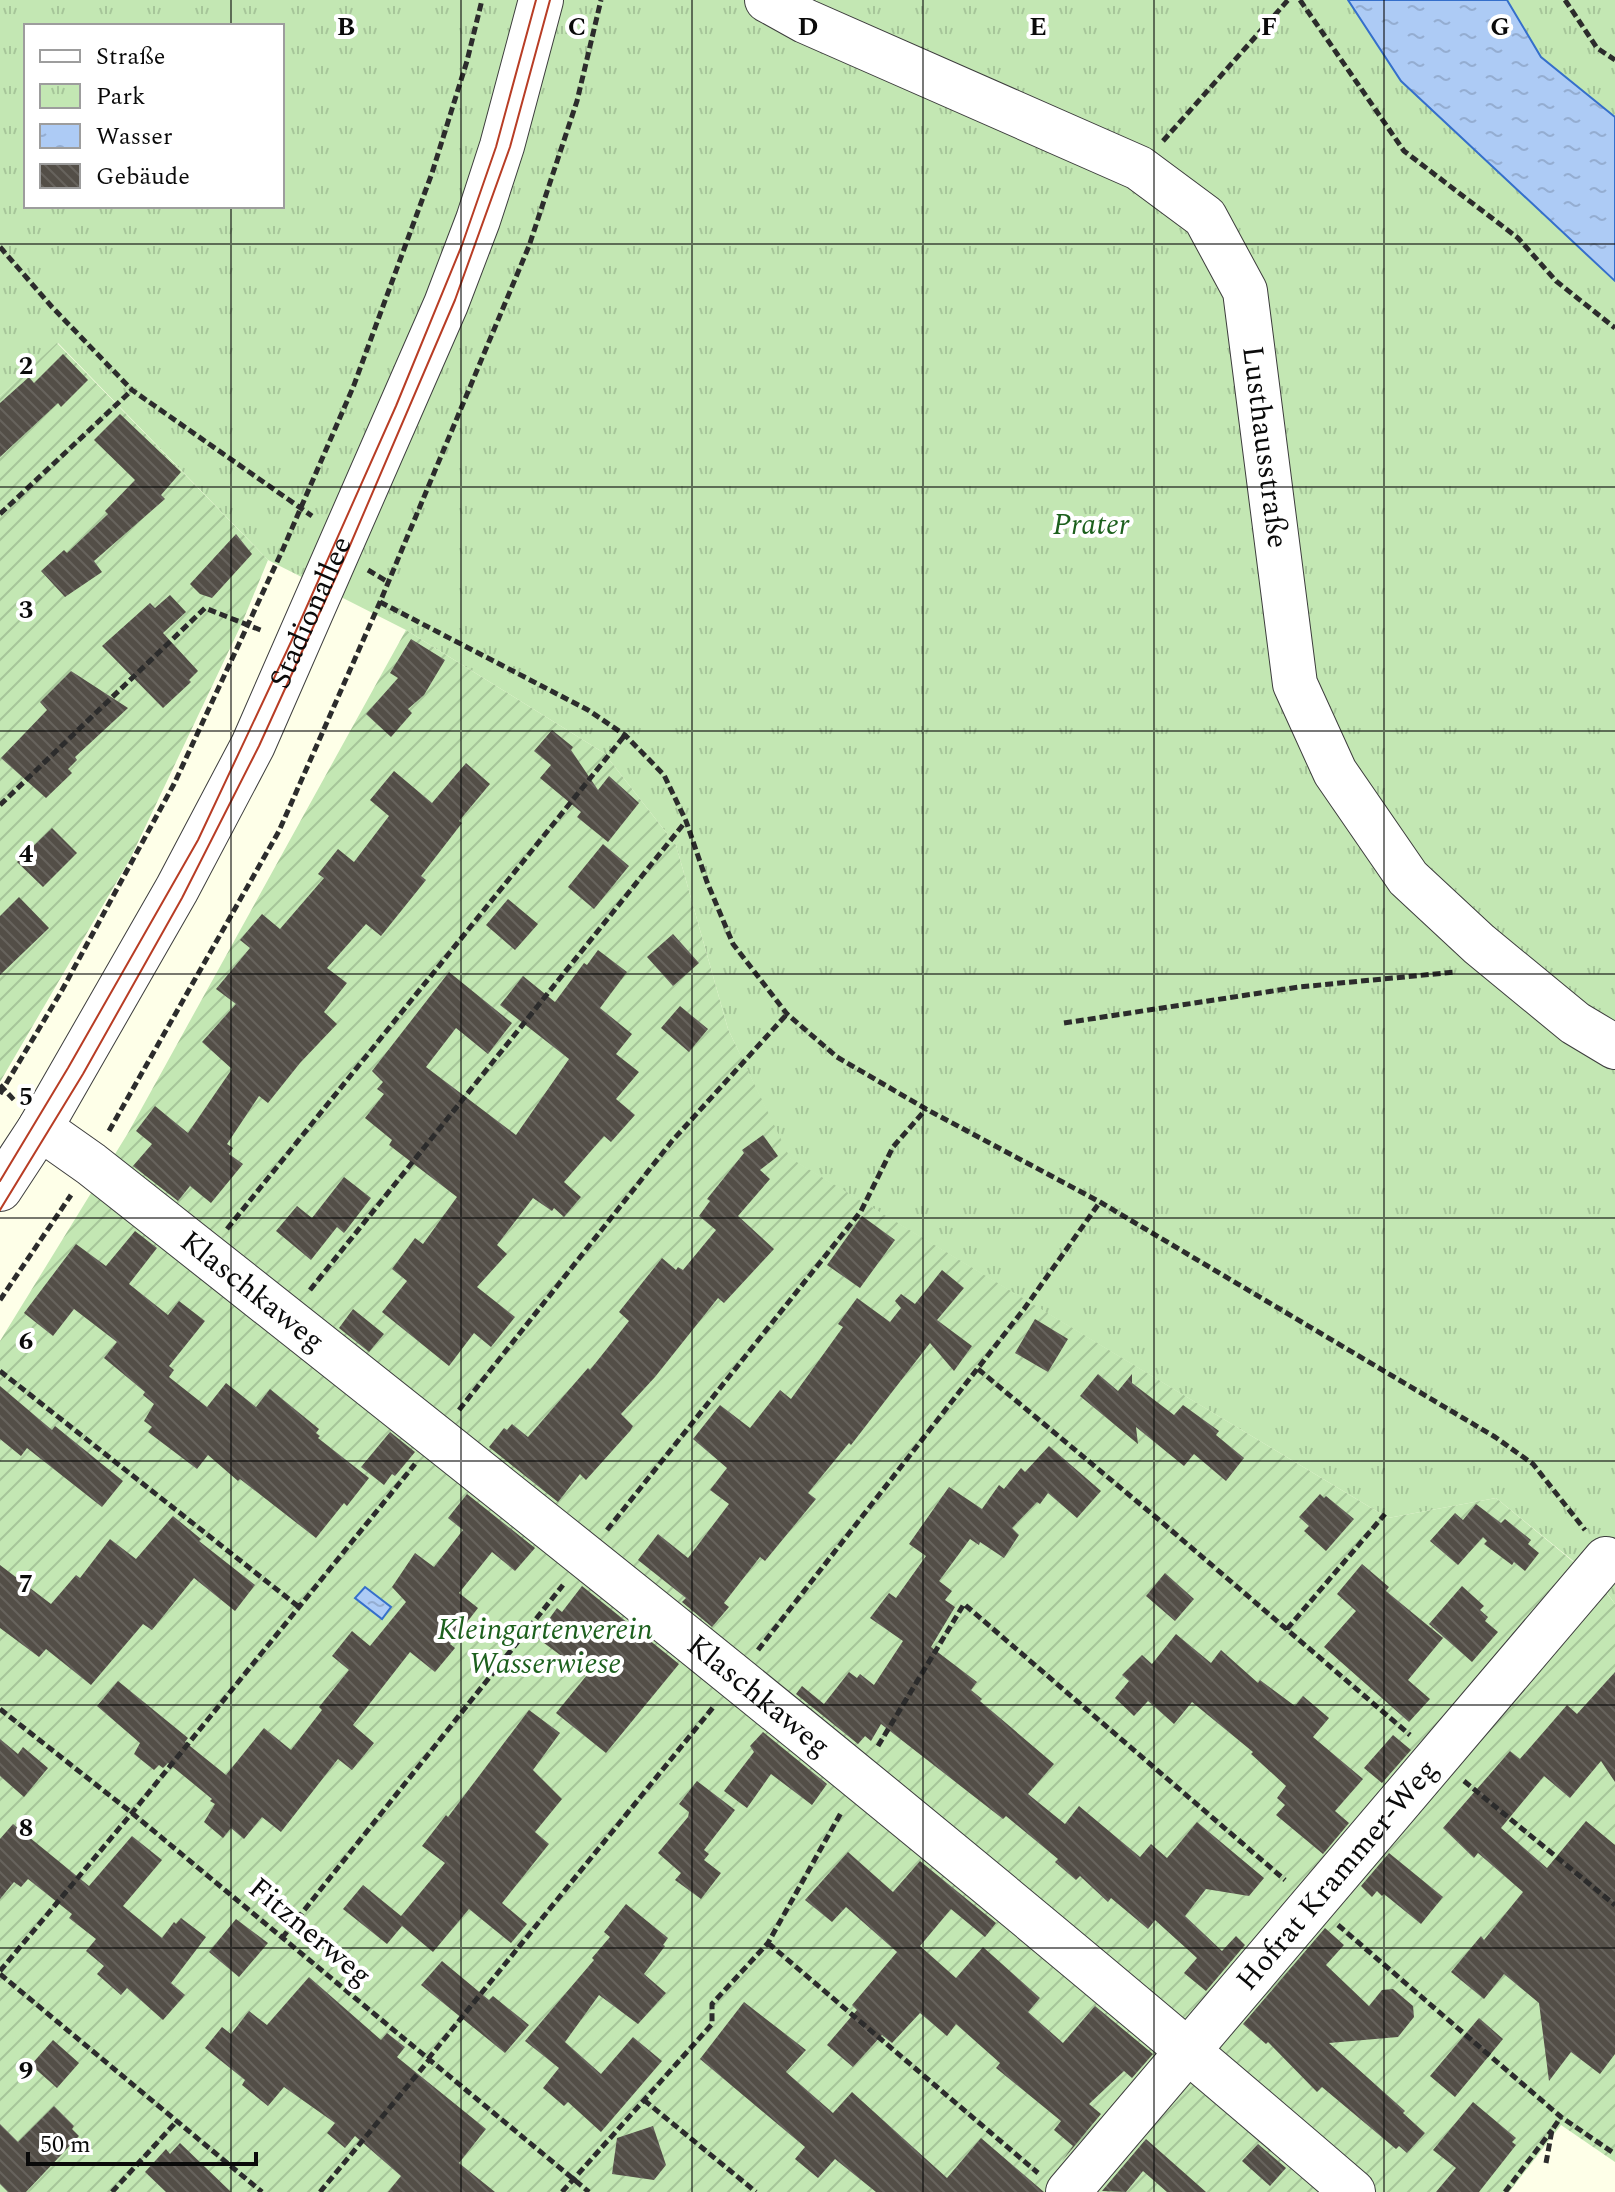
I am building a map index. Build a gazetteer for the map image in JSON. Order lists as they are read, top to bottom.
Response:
{
  "streets": {
    "street": [
      "Lusthausstraße",
      "Stadionallee",
      "Klaschkaweg",
      "Hofrat Krammer-Weg"
    ],
    "path": ["Fitznerweg"]
  },
  "crossings": [
    ["Stadionallee", "Klaschkaweg"],
    ["Klaschkaweg", "Hofrat Krammer-Weg"]
  ],
  "parks": ["Prater", "Kleingartenverein Wasserwiese"],
  "legend": [
    "Straße",
    "Park",
    "Wasser",
    "Gebäude"
  ],
  "scale_bar": "50 m",
  "grid": {
    "columns": [
      "B",
      "C",
      "D",
      "E",
      "F",
      "G"
    ],
    "rows": [
      "2",
      "3",
      "4",
      "5",
      "6",
      "7",
      "8",
      "9"
    ]
  }
}
